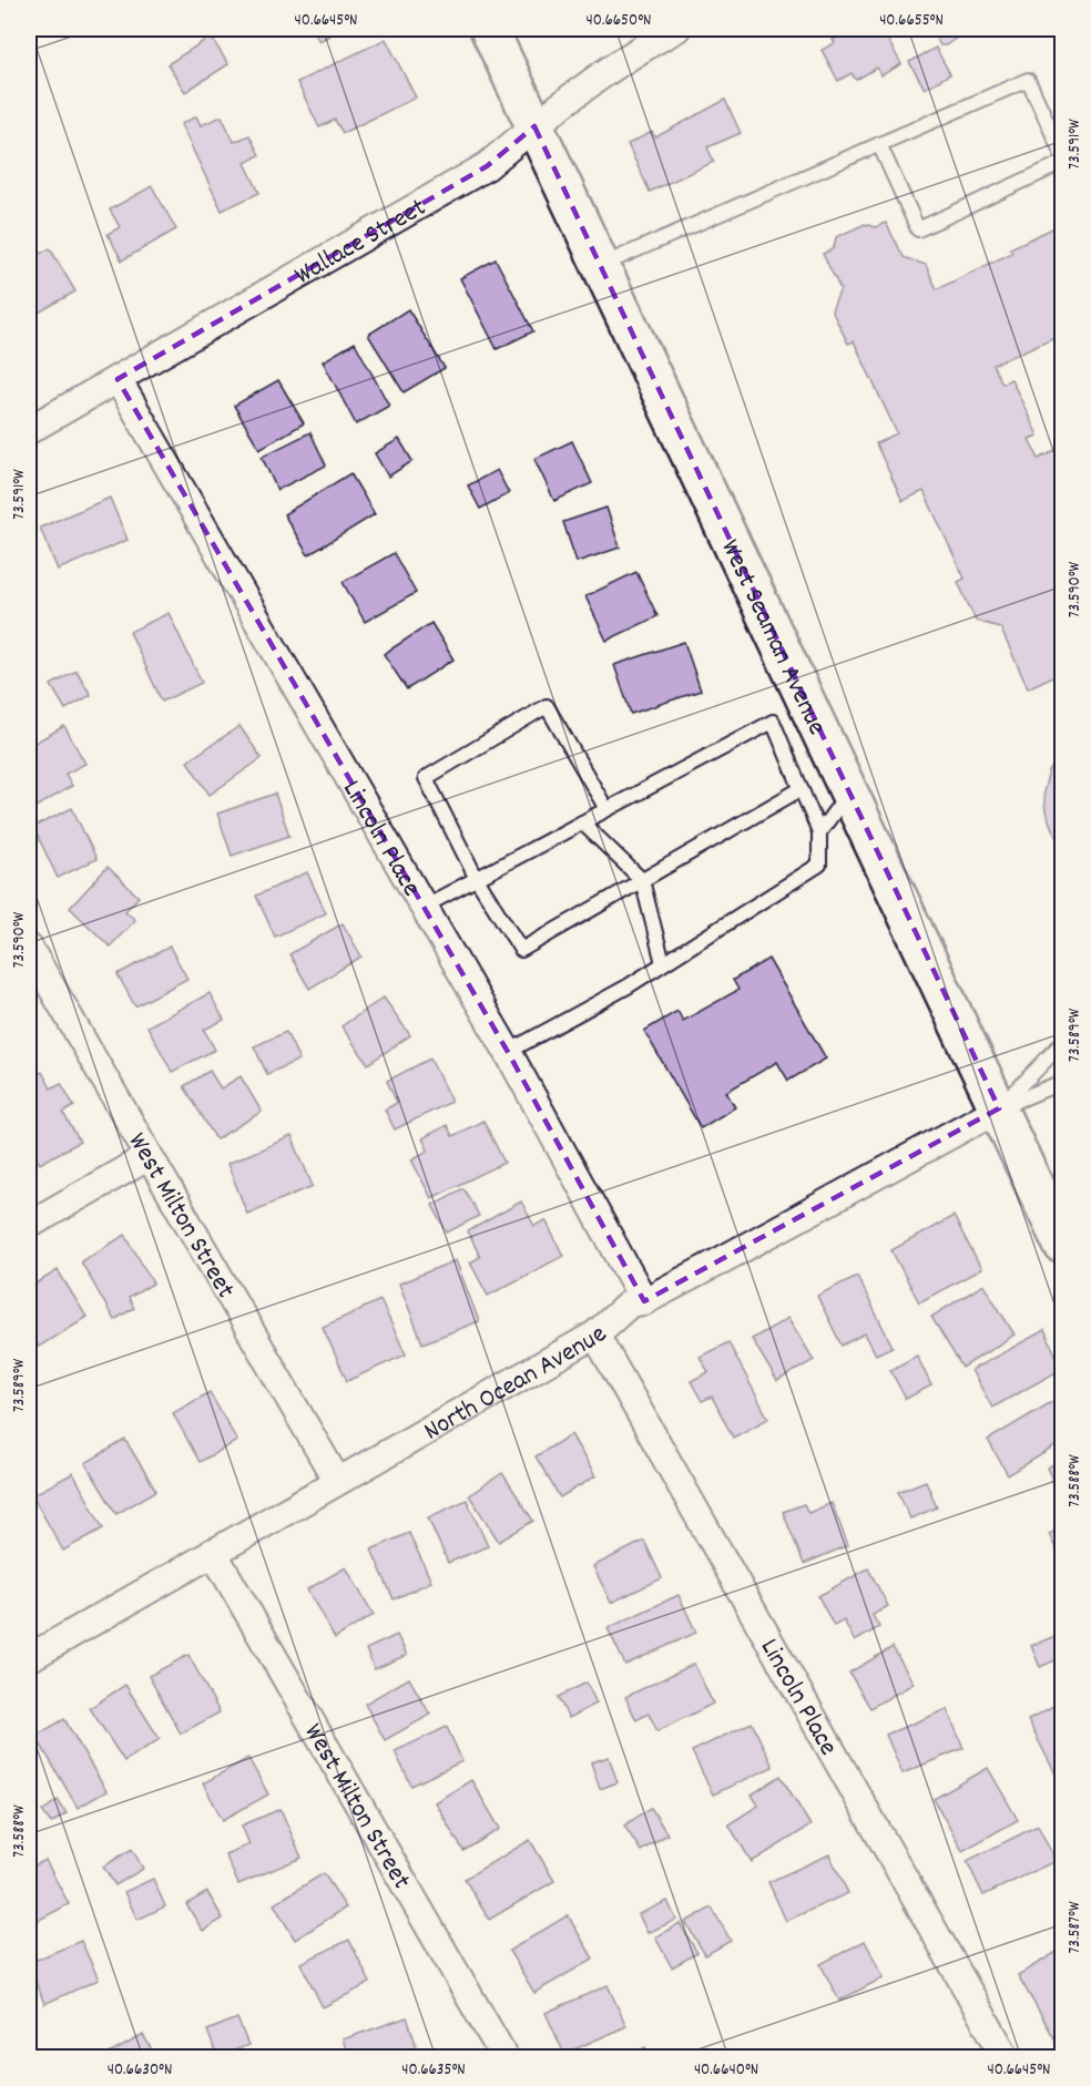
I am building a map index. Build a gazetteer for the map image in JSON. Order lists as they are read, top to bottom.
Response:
{
  "streets": {
    "main road": ["West Seaman Avenue"],
    "street": [
      "Wallace Street",
      "Lincoln Place",
      "West Milton Street",
      "North Ocean Avenue"
    ]
  },
  "crossings": [
    ["Wallace Street", "West Seaman Avenue"],
    ["Wallace Street", "Lincoln Place"],
    ["West Seaman Avenue", "North Ocean Avenue"],
    ["Lincoln Place", "North Ocean Avenue"],
    ["West Milton Street", "North Ocean Avenue"]
  ],
  "coordinates": [
    "40.6645°N",
    "40.6650°N",
    "40.6655°N",
    "73.591°W",
    "73.590°W",
    "73.589°W",
    "73.588°W",
    "73.587°W",
    "40.6630°N",
    "40.6635°N",
    "40.6640°N"
  ]
}
